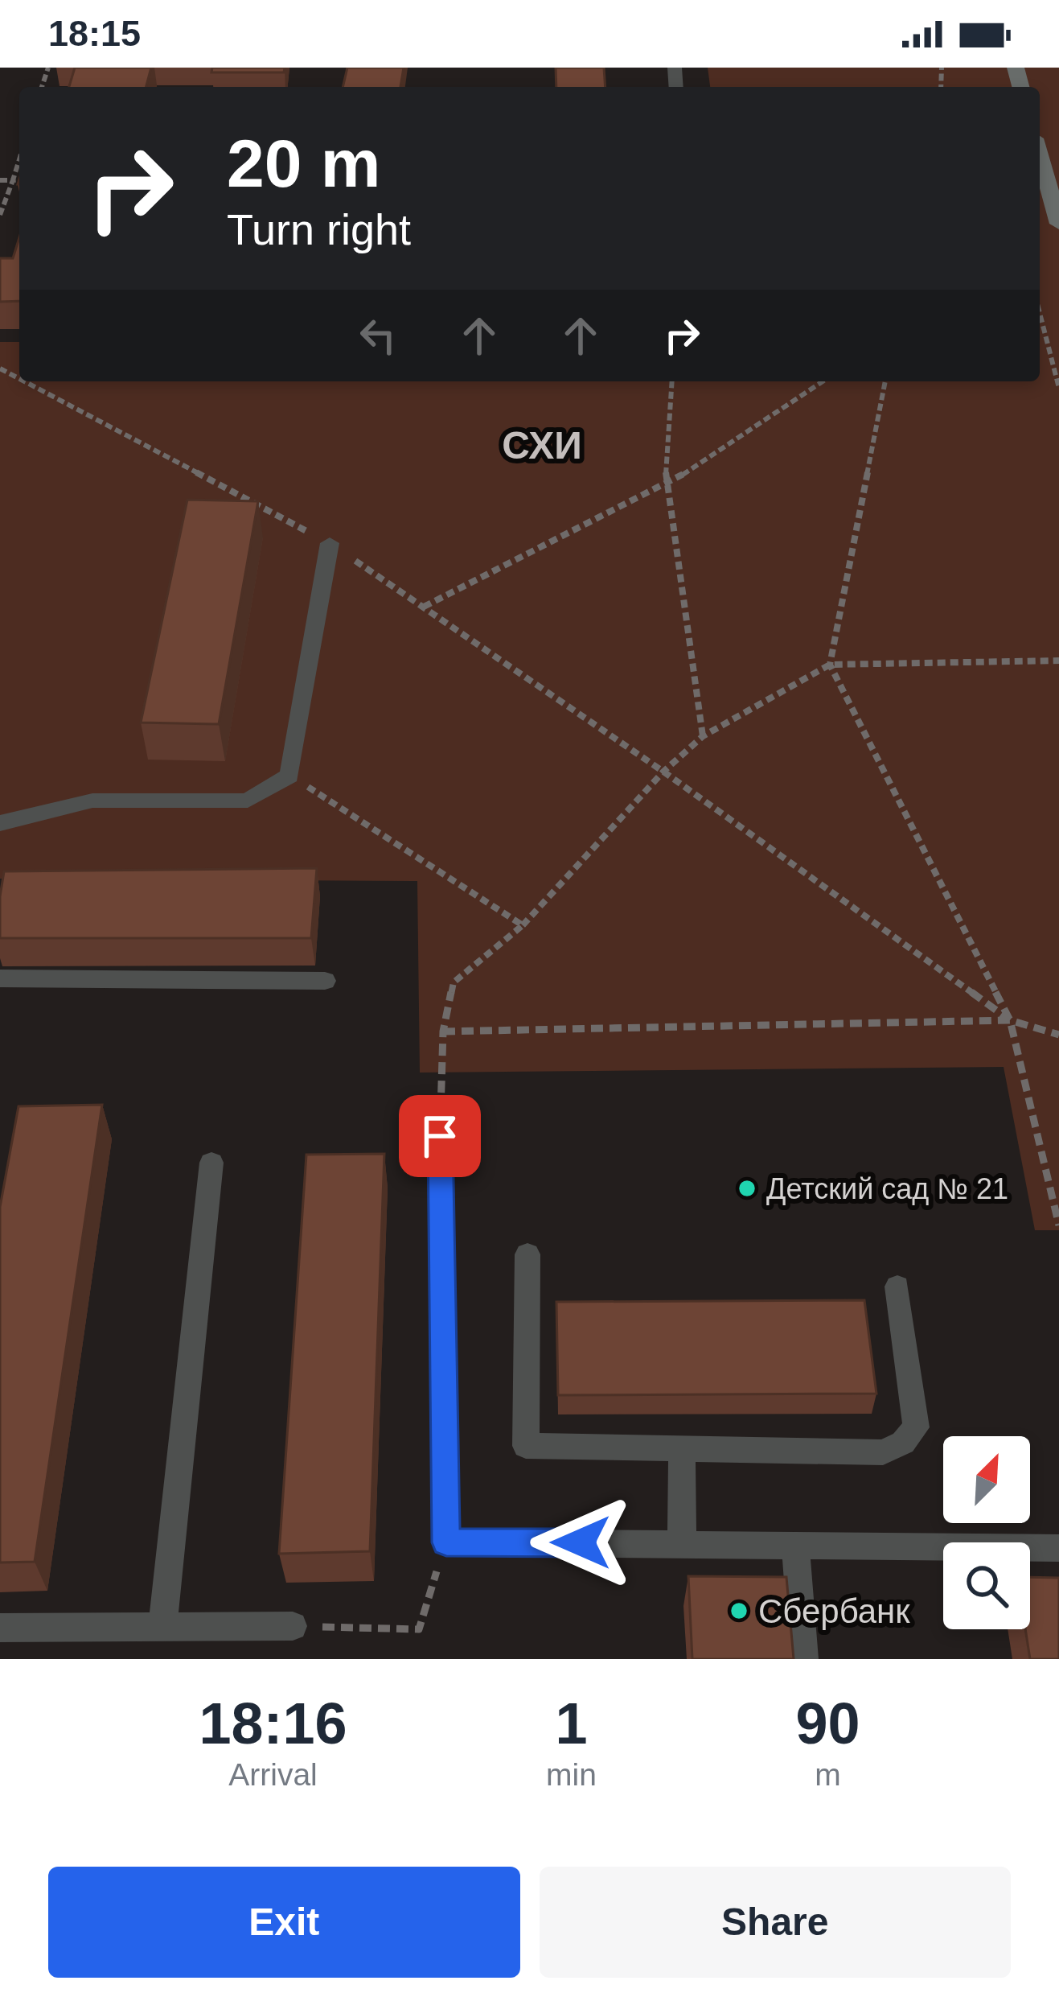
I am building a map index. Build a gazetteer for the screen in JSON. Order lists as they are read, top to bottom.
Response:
{
  "districts": ["СХИ"],
  "places": ["Детский сад № 21", "Сбербанк"],
  "north": "top right",
  "page": {
    "status": "18:15",
    "turn": ["20 m", "Turn right"],
    "eta": [
      "18:16",
      "Arrival",
      "1",
      "min",
      "90",
      "m"
    ],
    "buttons": ["Exit", "Share"]
  }
}
